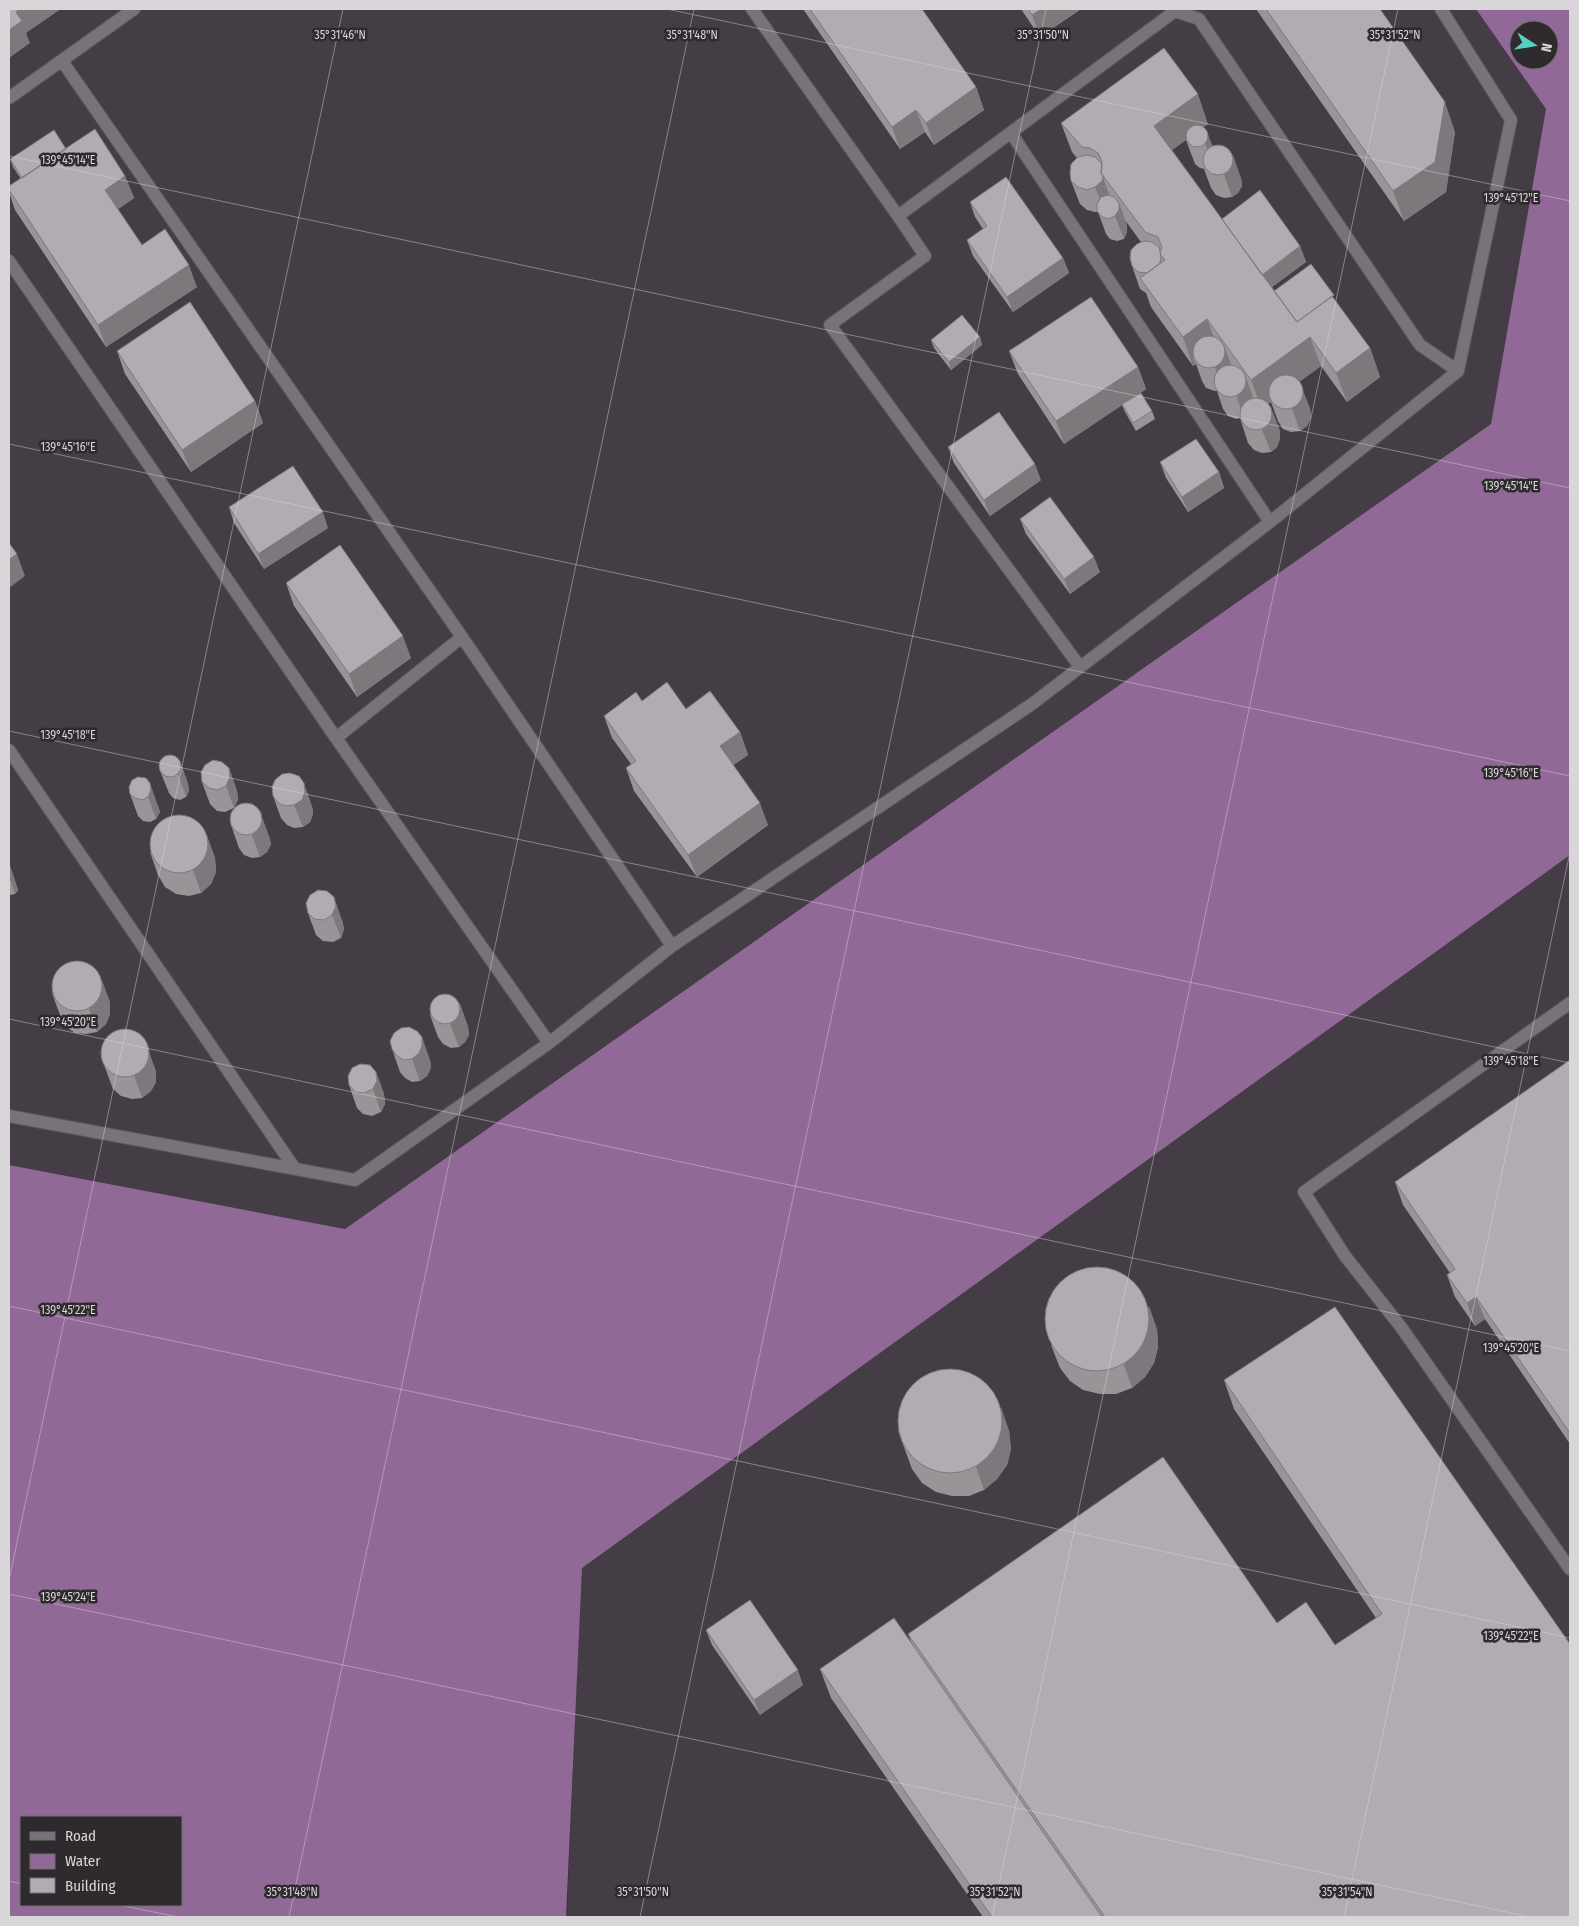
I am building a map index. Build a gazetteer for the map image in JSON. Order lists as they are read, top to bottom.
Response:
{
  "legend": ["Road", "Water", "Building"],
  "north": "right",
  "coordinates": [
    "35°31'46\"N",
    "35°31'48\"N",
    "35°31'50\"N",
    "35°31'52\"N",
    "139°45'14\"E",
    "139°45'12\"E",
    "139°45'16\"E",
    "139°45'18\"E",
    "139°45'20\"E",
    "139°45'22\"E",
    "139°45'24\"E",
    "35°31'54\"N"
  ]
}
